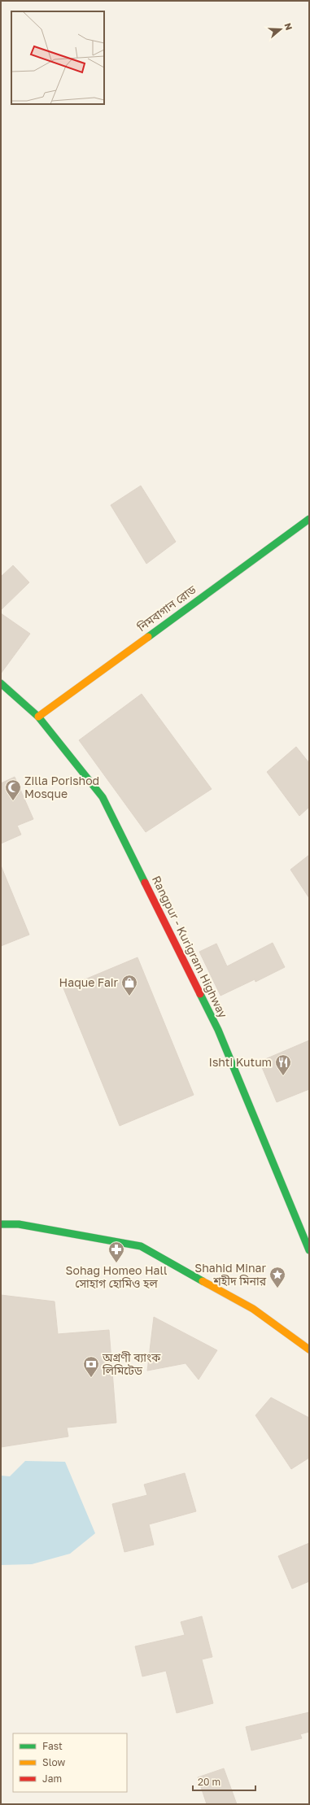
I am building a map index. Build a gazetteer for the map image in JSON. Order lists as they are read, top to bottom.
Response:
{
  "streets": {
    "main road": ["নিমবাগান রোড", "Rangpur - Kurigram Highway"]
  },
  "crossings": [
    ["নিমবাগান রোড", "Rangpur - Kurigram Highway"]
  ],
  "places": {
    "mosque": ["Zilla Porishod Mosque"],
    "shop": ["Haque Fair"],
    "restaurant": ["Ishti Kutum"],
    "pharmacy": ["Sohag Homeo Hall সোহাগ হোমিও হল"],
    "place": ["Shahid Minar শহীদ মিনার"],
    "bank": ["অগ্রণী ব্যাংক লিমিটেড"]
  },
  "legend": ["Fast", "Slow", "Jam"],
  "scale_bar": "20 m",
  "north": "right"
}
